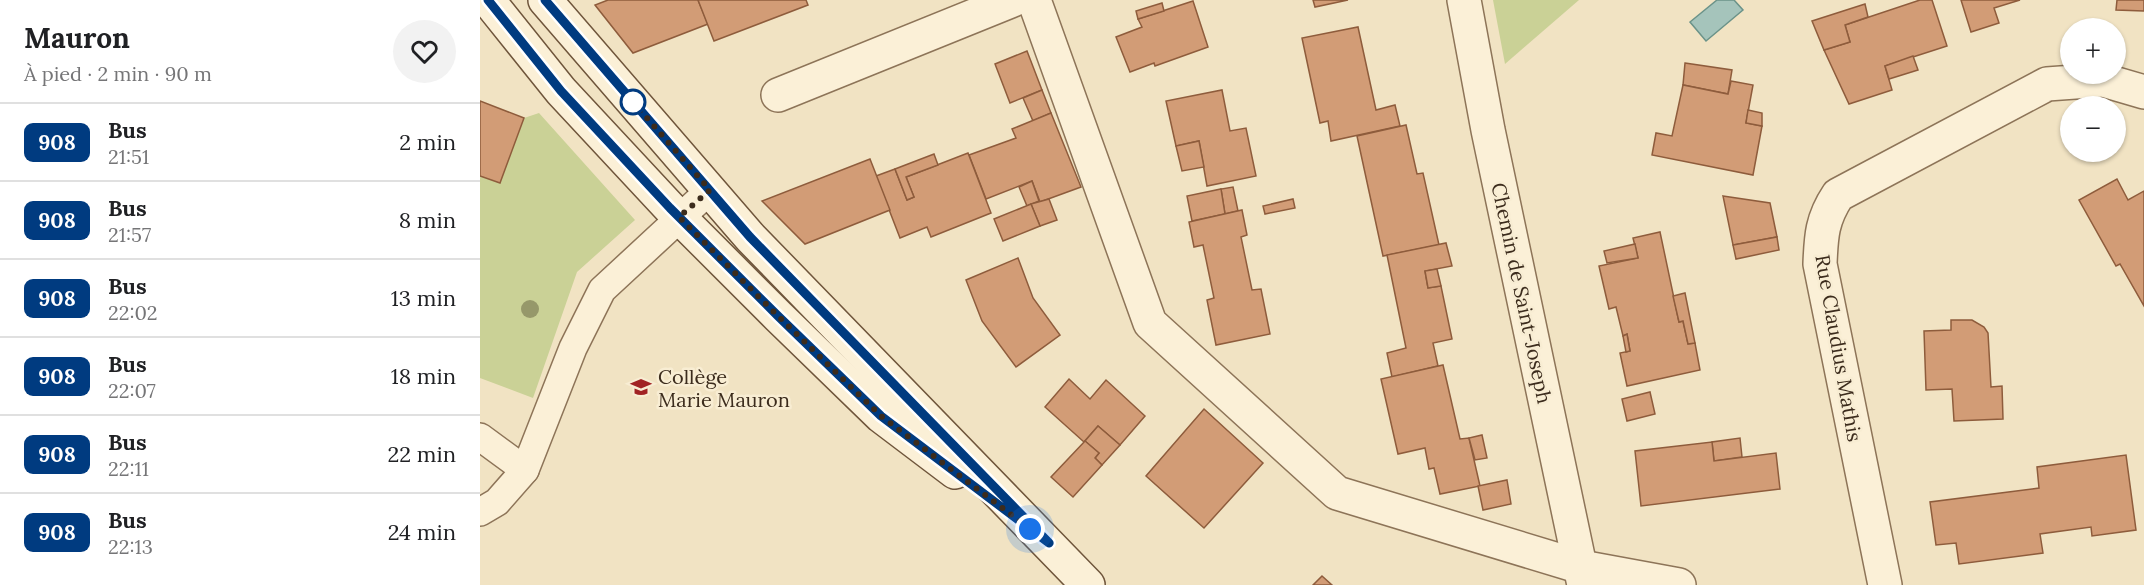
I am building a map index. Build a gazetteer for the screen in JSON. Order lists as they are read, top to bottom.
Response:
{
  "streets": {
    "street": ["Chemin de Saint-Joseph", "Rue Claudius Mathis"]
  },
  "places": {
    "school or university": ["Collège Marie Mauron"]
  },
  "lines": ["bus line 908"],
  "page": {
    "heading": ["Mauron", "À pied · 2 min · 90 m"],
    "map_buttons": ["+", "−"],
    "list": [
      {
        "mark": "908",
        "name": "Bus",
        "note": "21:51",
        "value": "2 min"
      },
      {
        "mark": "908",
        "name": "Bus",
        "note": "21:57",
        "value": "8 min"
      },
      {
        "mark": "908",
        "name": "Bus",
        "note": "22:02",
        "value": "13 min"
      },
      {
        "mark": "908",
        "name": "Bus",
        "note": "22:07",
        "value": "18 min"
      },
      {
        "mark": "908",
        "name": "Bus",
        "note": "22:11",
        "value": "22 min"
      },
      {
        "mark": "908",
        "name": "Bus",
        "note": "22:13",
        "value": "24 min"
      }
    ]
  }
}
